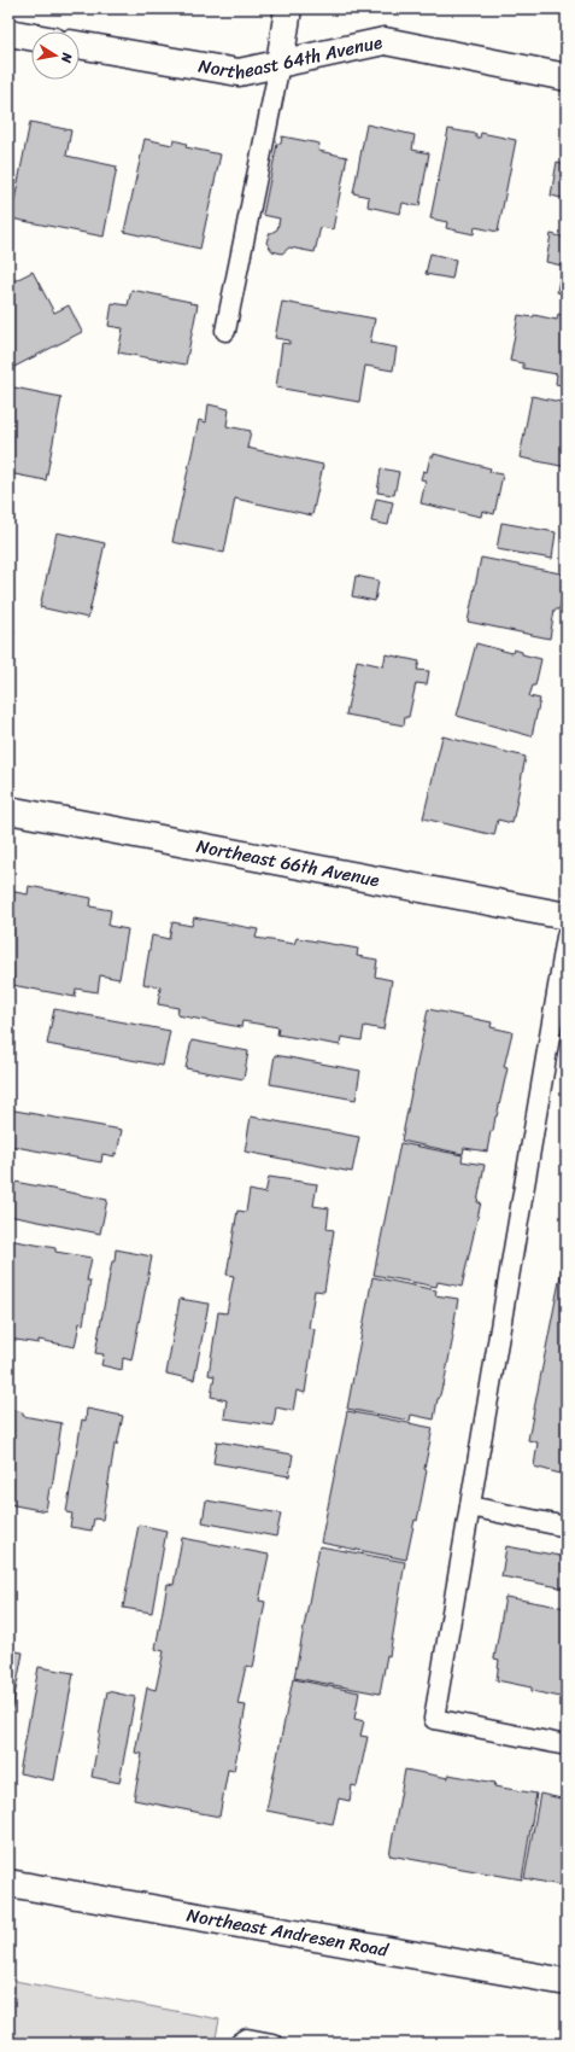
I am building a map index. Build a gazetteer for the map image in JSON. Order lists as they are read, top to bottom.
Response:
{
  "streets": {
    "street": ["Northeast 64th Avenue", "Northeast 66th Avenue", "Northeast Andresen Road"]
  },
  "north": "right"
}
